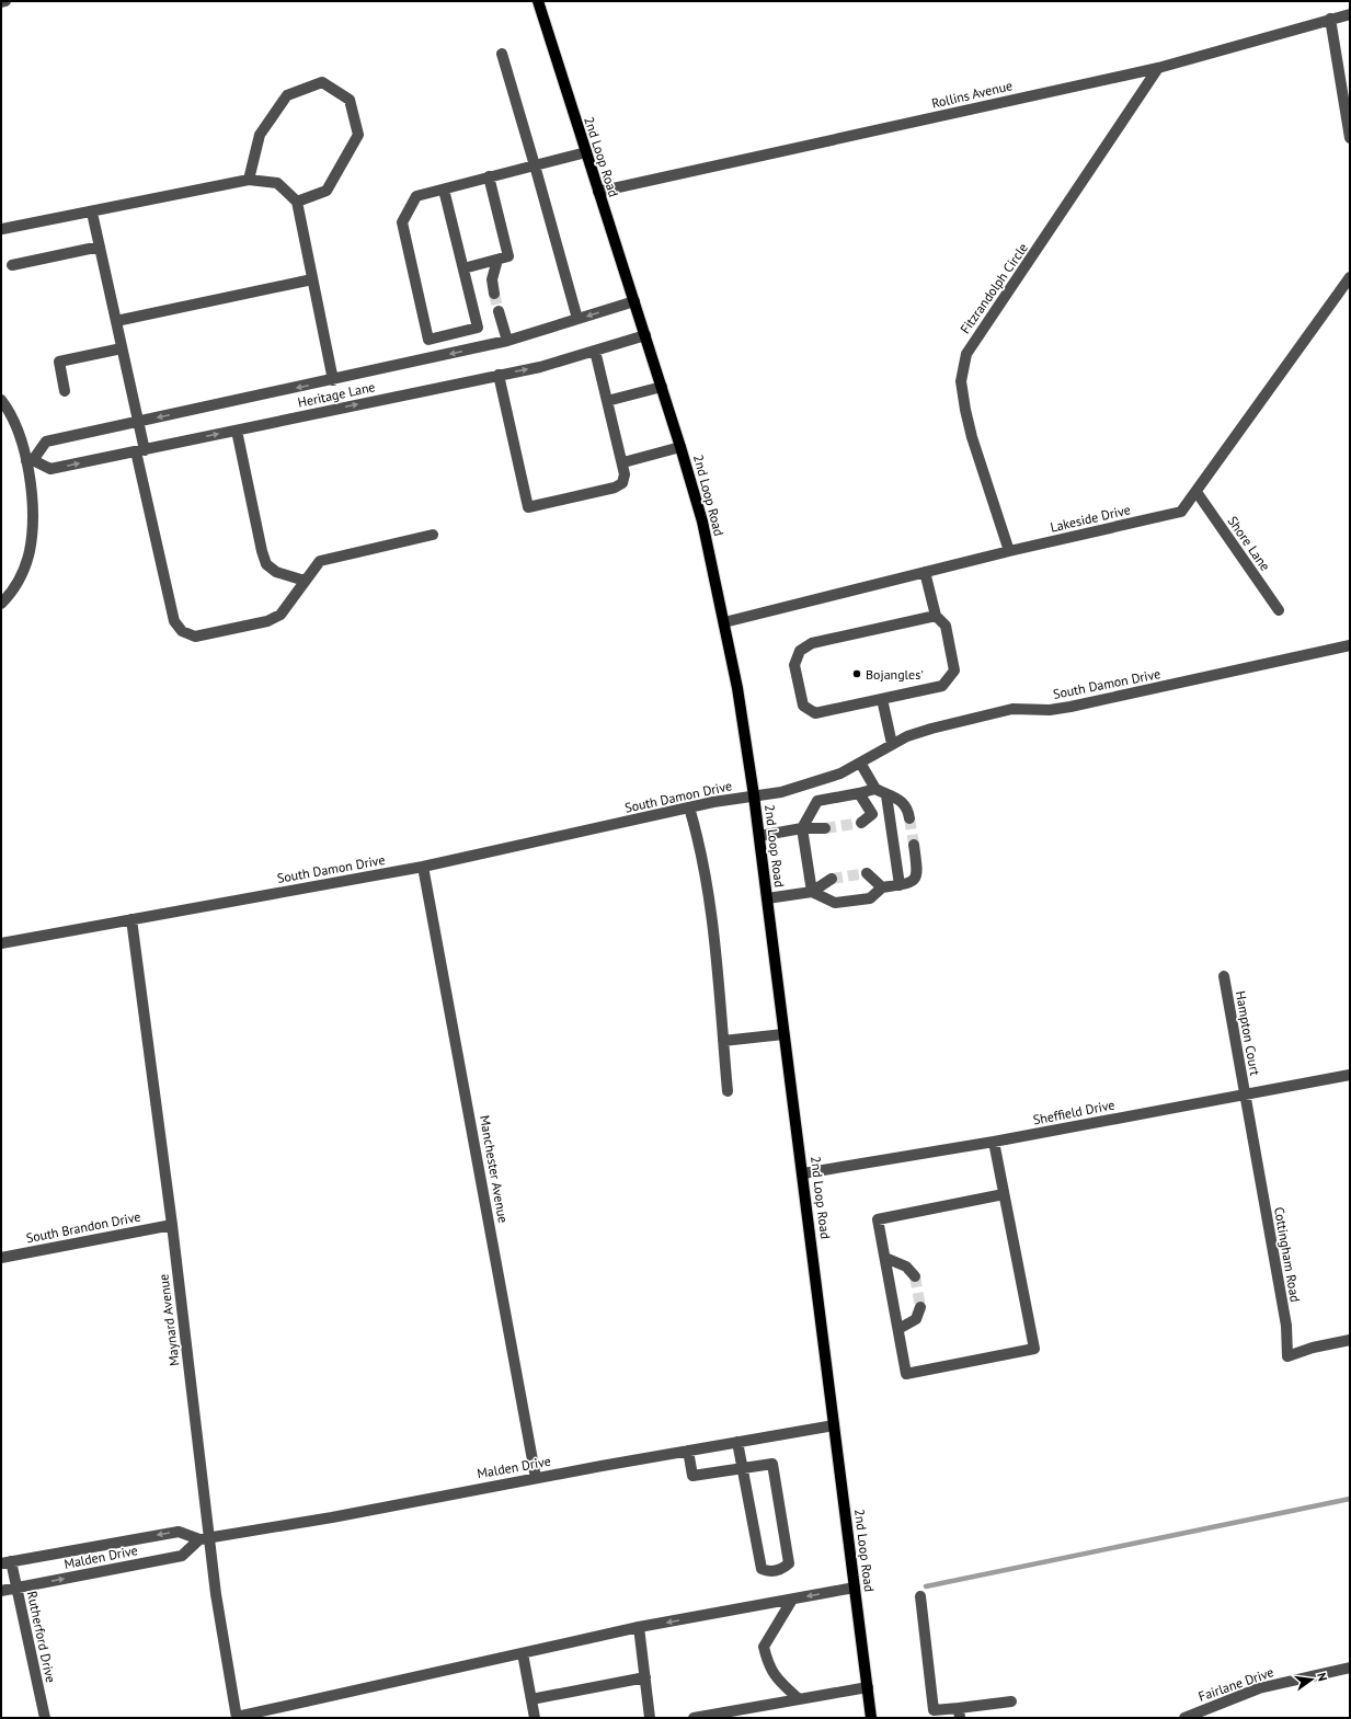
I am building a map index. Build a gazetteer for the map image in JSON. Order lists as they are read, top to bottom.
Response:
{
  "streets": {
    "main road": ["2nd Loop Road"],
    "street": [
      "Rollins Avenue",
      "Fitzrandolph Circle",
      "Heritage Lane",
      "Lakeside Drive",
      "Shore Lane",
      "South Damon Drive",
      "Hampton Court",
      "Sheffield Drive",
      "Manchester Avenue",
      "South Brandon Drive",
      "Cottingham Road",
      "Maynard Avenue",
      "Malden Drive",
      "Rutherford Drive",
      "Fairlane Drive"
    ]
  },
  "crossings": [
    ["Rollins Avenue", "2nd Loop Road"],
    ["Rollins Avenue", "Fitzrandolph Circle"],
    ["2nd Loop Road", "Heritage Lane"],
    ["2nd Loop Road", "Lakeside Drive"],
    ["2nd Loop Road", "South Damon Drive"],
    ["2nd Loop Road", "Sheffield Drive"],
    ["2nd Loop Road", "Malden Drive"],
    ["Fitzrandolph Circle", "Lakeside Drive"],
    ["Lakeside Drive", "Shore Lane"],
    ["South Damon Drive", "Manchester Avenue"],
    ["South Damon Drive", "Maynard Avenue"],
    ["Hampton Court", "Sheffield Drive"],
    ["Hampton Court", "Cottingham Road"],
    ["Sheffield Drive", "Cottingham Road"],
    ["Manchester Avenue", "Malden Drive"],
    ["South Brandon Drive", "Maynard Avenue"],
    ["Maynard Avenue", "Malden Drive"],
    ["Malden Drive", "Rutherford Drive"]
  ],
  "places": ["Bojangles'"],
  "north": "right"
}
